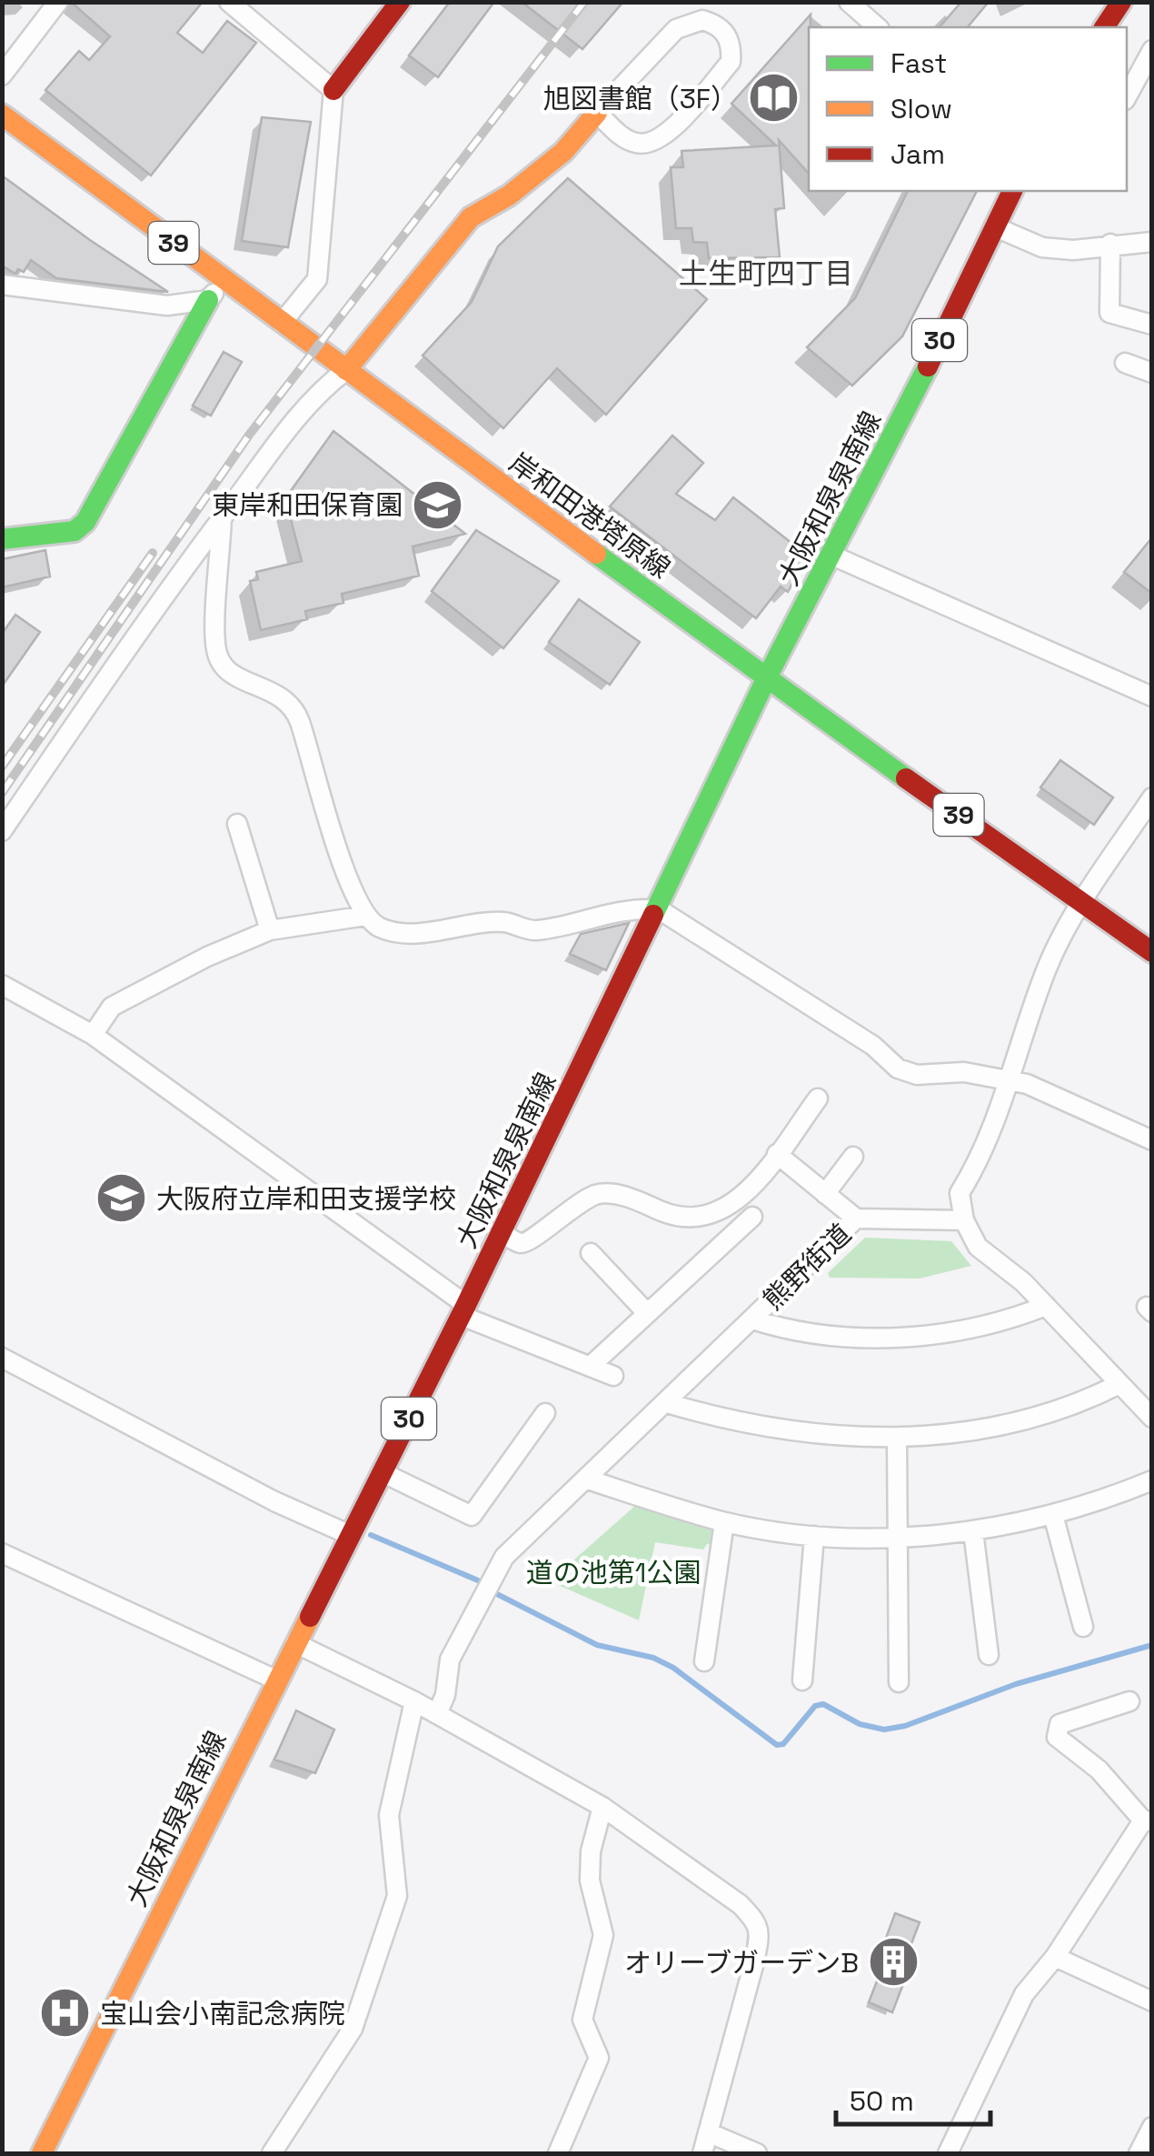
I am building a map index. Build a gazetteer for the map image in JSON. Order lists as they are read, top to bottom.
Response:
{
  "streets": {
    "main road": [
      "39",
      "30",
      "大阪和泉泉南線",
      "岸和田港塔原線"
    ],
    "street": ["熊野街道"]
  },
  "crossings": [
    ["大阪和泉泉南線", "岸和田港塔原線"]
  ],
  "districts": ["土生町四丁目"],
  "parks": ["道の池第1公園"],
  "places": {
    "library": ["旭図書館（3F）"],
    "school or university": ["東岸和田保育園", "大阪府立岸和田支援学校"],
    "building": ["オリーブガーデンB"],
    "hospital": ["宝山会小南記念病院"]
  },
  "legend": ["Fast", "Slow", "Jam"],
  "scale_bar": "50 m"
}
